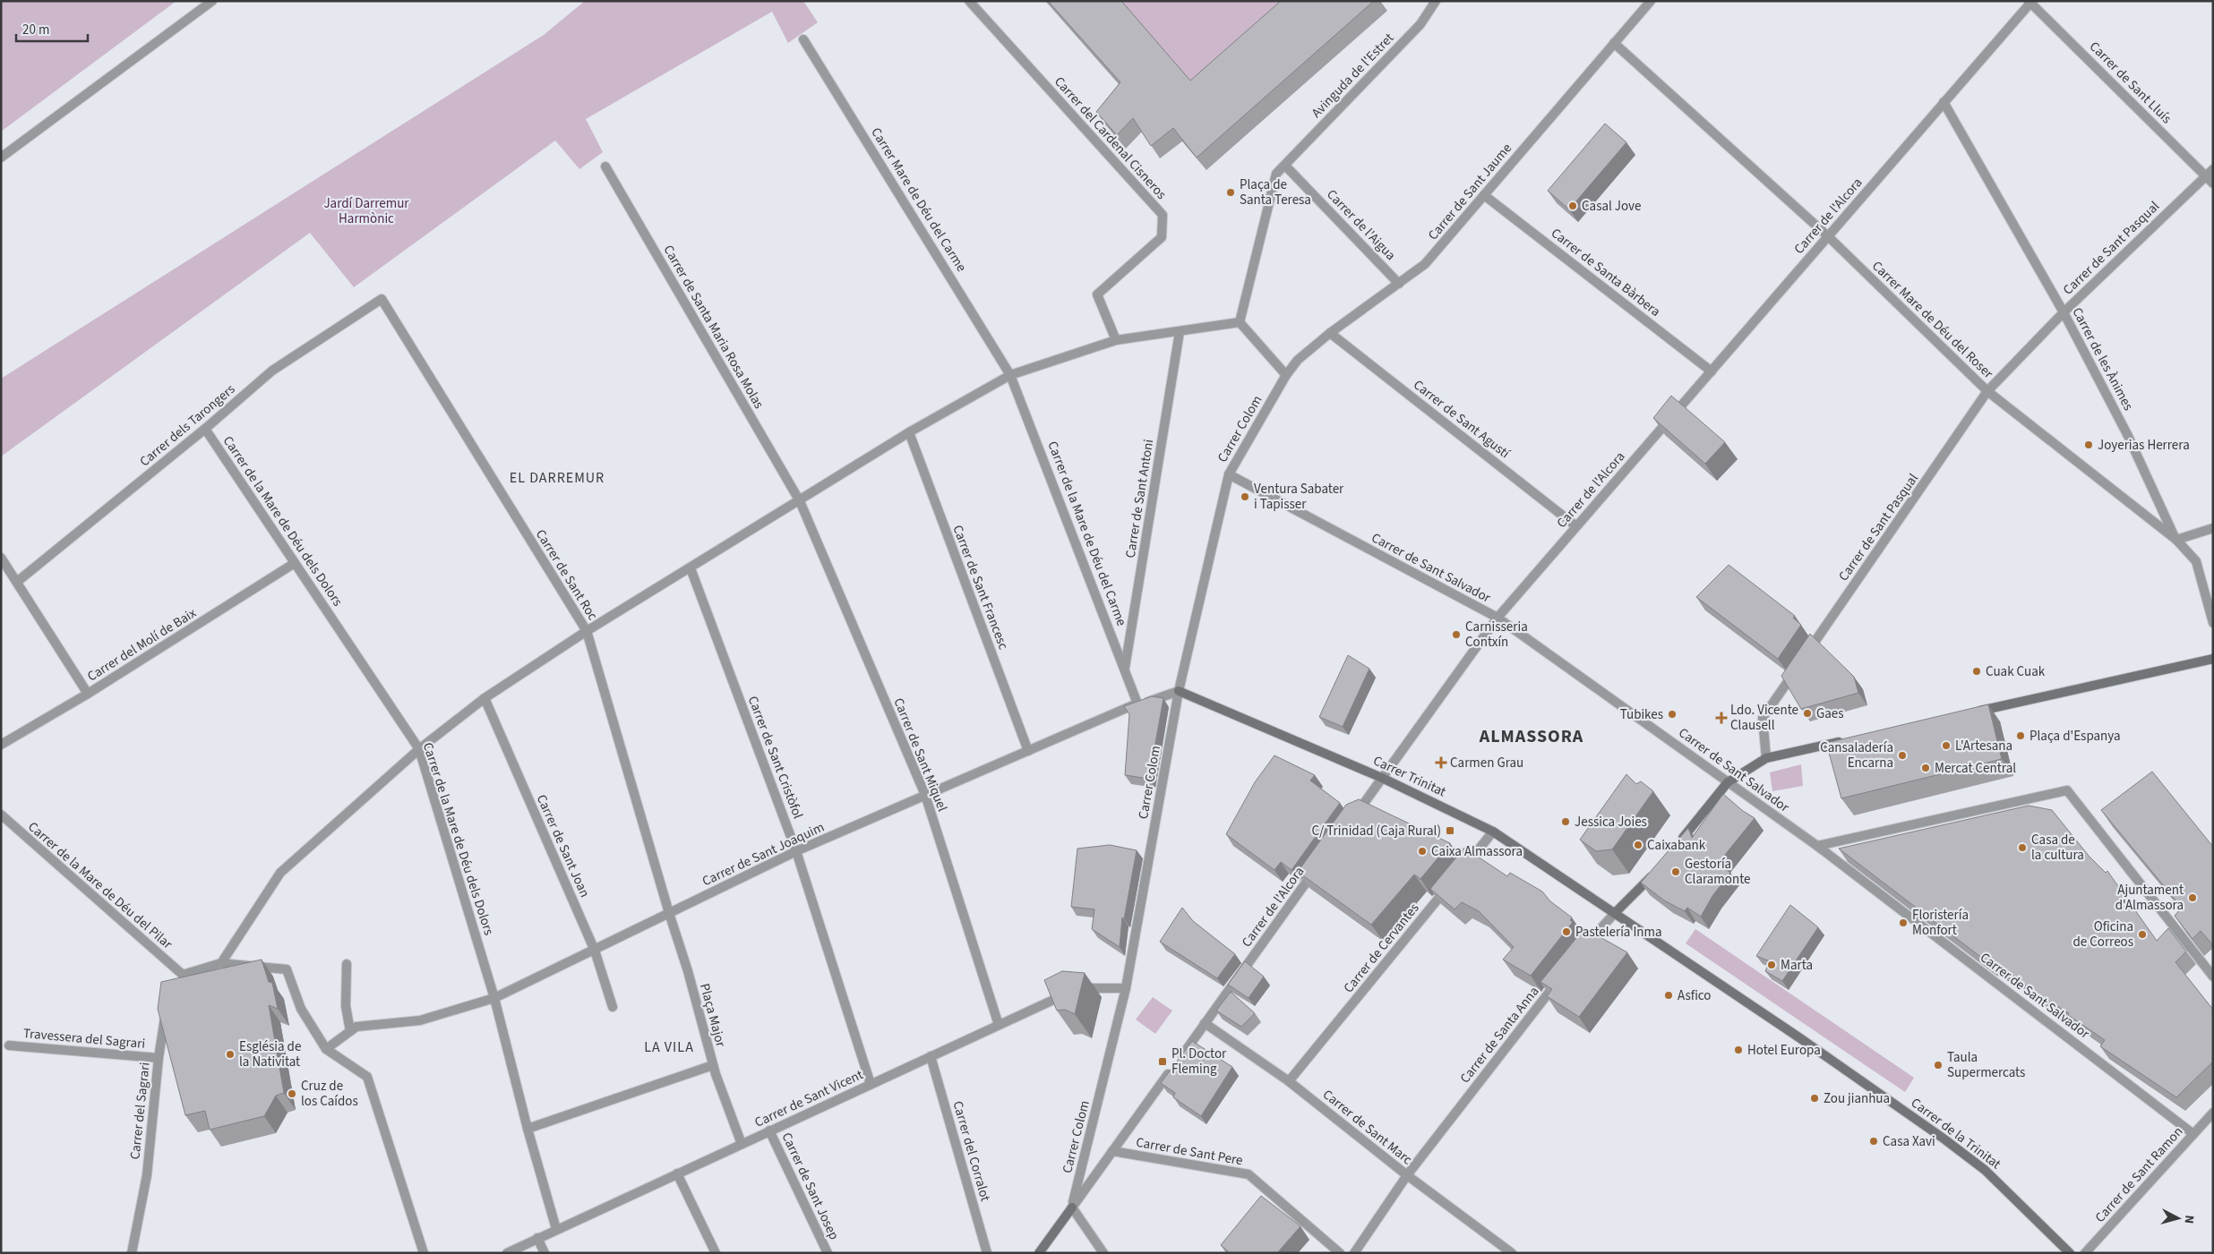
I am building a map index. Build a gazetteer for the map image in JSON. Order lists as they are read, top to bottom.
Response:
{
  "streets": {
    "street": [
      "Avinguda de l'Estret",
      "Carrer de Sant Lluís",
      "Carrer del Cardenal Cisneros",
      "Carrer de Sant Jaume",
      "Carrer Mare de Déu del Carme",
      "Carrer de l'Alcora",
      "Carrer de l'Aigua",
      "Carrer de Sant Pasqual",
      "Carrer de Santa Bàrbera",
      "Carrer Mare de Déu del Roser",
      "Carrer de Santa Maria Rosa Molas",
      "Carrer de les Ànimes",
      "Carrer de Sant Agustí",
      "Carrer dels Tarongers",
      "Carrer Colom",
      "Carrer de Sant Antoni",
      "Carrer de la Mare de Déu dels Dolors",
      "Carrer de la Mare de Déu del Carme",
      "Carrer de Sant Salvador",
      "Carrer de Sant Roc",
      "Carrer de Sant Francesc",
      "Carrer del Molí de Baix",
      "Carrer de Sant Miquel",
      "Carrer de Sant Cristòfol",
      "Carrer Trinitat",
      "Carrer de Sant Joan",
      "Carrer de Sant Joaquim",
      "Carrer de la Mare de Déu del Pilar",
      "Carrer de Cervantes",
      "Plaça Major",
      "Carrer de Santa Anna",
      "Travessera del Sagrari",
      "Carrer de Sant Vicent",
      "Carrer del Sagrari",
      "Carrer de Sant Marc",
      "Carrer de la Trinitat",
      "Carrer del Corralot",
      "Carrer de Sant Pere",
      "Carrer de Sant Ramon",
      "Carrer de Sant Josep"
    ]
  },
  "crossings": [
    ["Avinguda de l'Estret", "Carrer de l'Aigua"],
    ["Carrer de Sant Lluís", "Carrer de l'Alcora"],
    ["Carrer de Sant Lluís", "Carrer de Sant Pasqual"],
    ["Carrer de Sant Jaume", "Carrer de l'Aigua"],
    ["Carrer de Sant Jaume", "Carrer de Santa Bàrbera"],
    ["Carrer de Sant Jaume", "Carrer Mare de Déu del Roser"],
    ["Carrer de Sant Jaume", "Carrer de Sant Agustí"],
    ["Carrer de Sant Jaume", "Carrer Colom"],
    ["Carrer Mare de Déu del Carme", "Carrer de la Mare de Déu del Carme"],
    ["Carrer de l'Alcora", "Carrer de Santa Bàrbera"],
    ["Carrer de l'Alcora", "Carrer Mare de Déu del Roser"],
    ["Carrer de l'Alcora", "Carrer de les Ànimes"],
    ["Carrer de l'Alcora", "Carrer de Sant Agustí"],
    ["Carrer de l'Alcora", "Carrer Colom"],
    ["Carrer de l'Alcora", "Carrer de Sant Salvador"],
    ["Carrer de l'Alcora", "Carrer Trinitat"],
    ["Carrer de l'Alcora", "Carrer de Sant Marc"],
    ["Carrer de l'Alcora", "Carrer de Sant Pere"],
    ["Carrer de Sant Pasqual", "Carrer Mare de Déu del Roser"],
    ["Carrer de Sant Pasqual", "Carrer de les Ànimes"],
    ["Carrer Mare de Déu del Roser", "Carrer de les Ànimes"],
    ["Carrer de Santa Maria Rosa Molas", "Carrer de Sant Miquel"],
    ["Carrer dels Tarongers", "Carrer de la Mare de Déu dels Dolors"],
    ["Carrer dels Tarongers", "Carrer de Sant Roc"],
    ["Carrer Colom", "Carrer de Sant Salvador"],
    ["Carrer Colom", "Carrer Trinitat"],
    ["Carrer Colom", "Carrer de Sant Joaquim"],
    ["Carrer Colom", "Carrer de Sant Vicent"],
    ["Carrer de Sant Antoni", "Carrer de la Mare de Déu del Carme"],
    ["Carrer de la Mare de Déu dels Dolors", "Carrer del Molí de Baix"],
    ["Carrer de la Mare de Déu dels Dolors", "Carrer de Sant Joaquim"],
    ["Carrer de la Mare de Déu dels Dolors", "Plaça Major"],
    ["Carrer de la Mare de Déu dels Dolors", "Carrer de Sant Vicent"],
    ["Carrer de la Mare de Déu del Carme", "Carrer de Sant Joaquim"],
    ["Carrer de Sant Salvador", "Carrer de Sant Ramon"],
    ["Carrer de Sant Roc", "Carrer de Sant Joaquim"],
    ["Carrer de Sant Roc", "Plaça Major"],
    ["Carrer de Sant Francesc", "Carrer de Sant Joaquim"],
    ["Carrer de Sant Miquel", "Carrer de Sant Joaquim"],
    ["Carrer de Sant Miquel", "Carrer de Sant Vicent"],
    ["Carrer de Sant Cristòfol", "Carrer de Sant Joaquim"],
    ["Carrer de Sant Cristòfol", "Carrer de Sant Vicent"],
    ["Carrer Trinitat", "Carrer de Sant Joaquim"],
    ["Carrer Trinitat", "Carrer de Cervantes"],
    ["Carrer Trinitat", "Carrer de la Trinitat"],
    ["Carrer de Sant Joan", "Carrer de Sant Joaquim"],
    ["Carrer de Cervantes", "Carrer de Sant Marc"],
    ["Plaça Major", "Carrer de Sant Vicent"],
    ["Carrer de Santa Anna", "Carrer de Sant Marc"],
    ["Travessera del Sagrari", "Carrer del Sagrari"],
    ["Carrer de Sant Vicent", "Carrer del Corralot"],
    ["Carrer de Sant Vicent", "Carrer de Sant Josep"]
  ],
  "districts": ["EL DARREMUR", "ALMASSORA", "LA VILA"],
  "parks": ["Jardí Darremur Harmònic"],
  "places": {
    "other": [
      "Plaça de Santa Teresa",
      "Casal Jove",
      "Joyerias Herrera",
      "Ventura Sabater i Tapisser",
      "Carnisseria Contxín",
      "Cuak Cuak",
      "Gaes",
      "Tubikes",
      "Plaça d'Espanya",
      "L'Artesana",
      "Cansaladería Encarna",
      "Mercat Central",
      "Jessica Joies",
      "Caixabank",
      "Casa de la cultura",
      "Caixa Almassora",
      "Gestoría Claramonte",
      "Ajuntament d'Almassora",
      "Floristería Monfort",
      "Pastelería Inma",
      "Oficina de Correos",
      "Marta",
      "Asfico",
      "Hotel Europa",
      "Església de la Nativitat",
      "Taula Supermercats",
      "Cruz de los Caídos",
      "Zou jianhua",
      "Casa Xavi"
    ],
    "health": ["Ldo. Vicente Clausell", "Carmen Grau"],
    "transit": ["C/ Trinidad (Caja Rural)", "Pl. Doctor Fleming"]
  },
  "scale_bar": "20 m",
  "north": "right"
}
